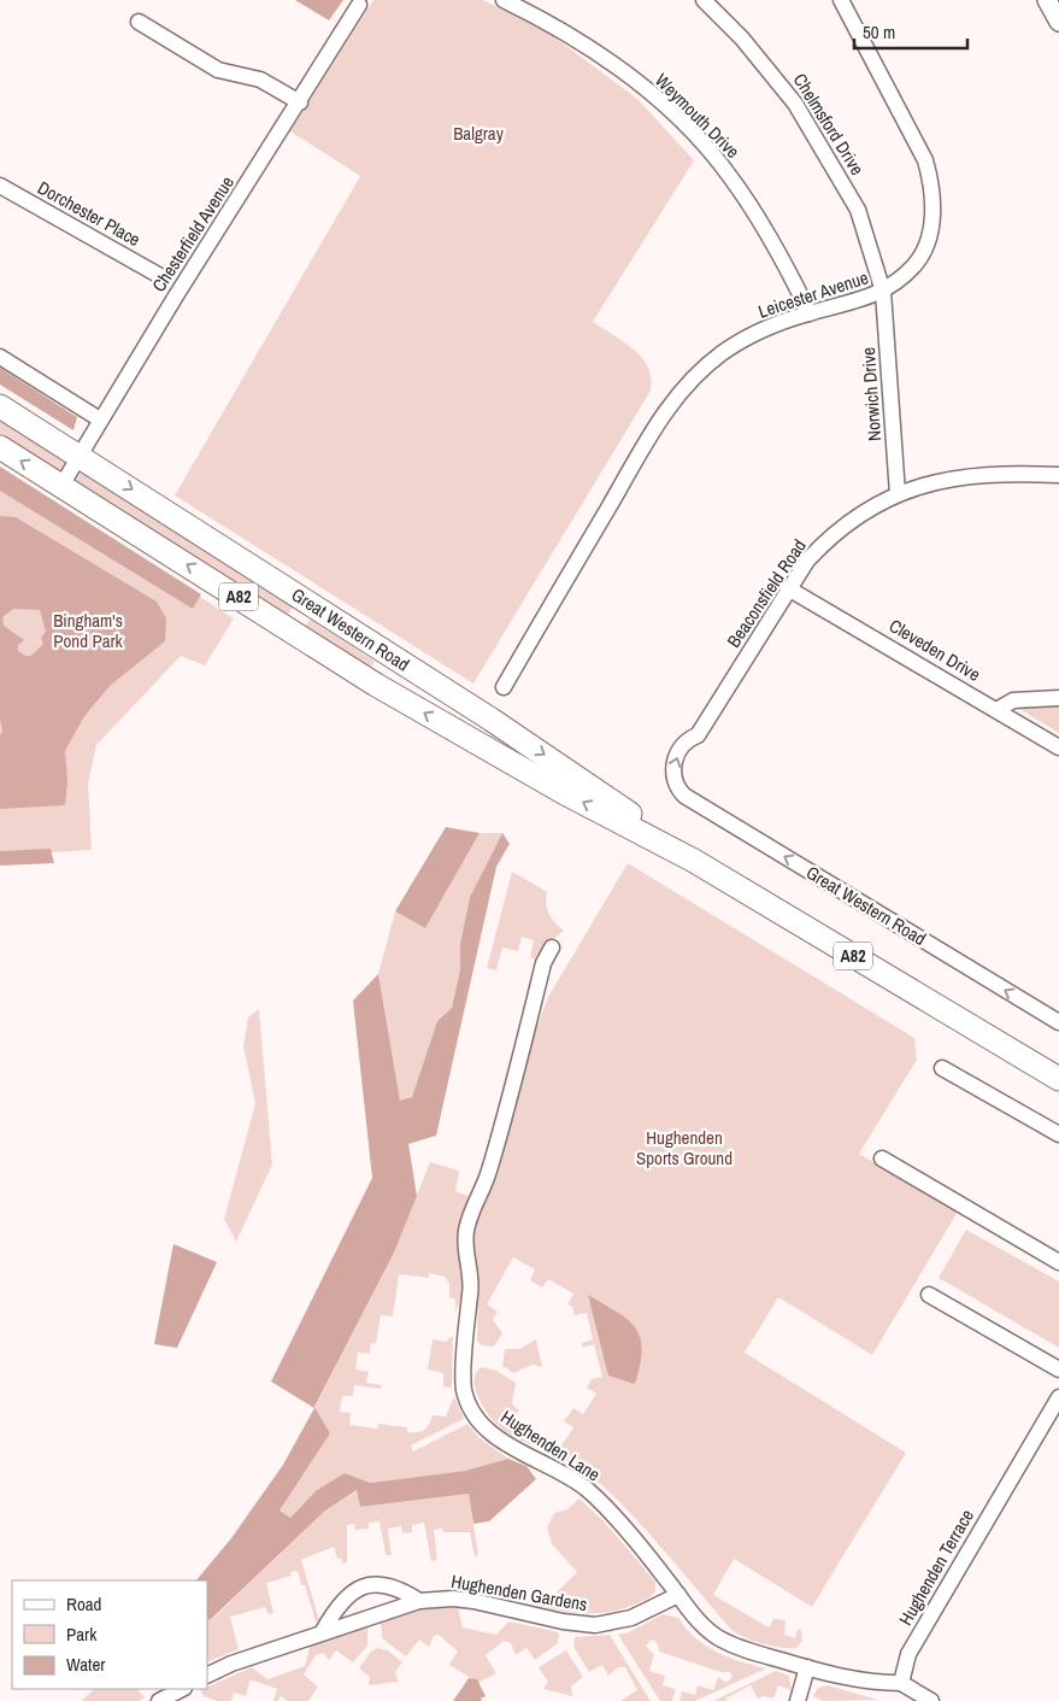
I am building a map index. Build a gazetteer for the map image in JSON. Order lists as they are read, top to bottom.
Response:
{
  "streets": {
    "main road": ["A82", "Great Western Road"],
    "street": [
      "Weymouth Drive",
      "Chelmsford Drive",
      "Dorchester Place",
      "Chesterfield Avenue",
      "Leicester Avenue",
      "Norwich Drive",
      "Beaconsfield Road",
      "Cleveden Drive",
      "Hughenden Lane",
      "Hughenden Terrace",
      "Hughenden Gardens"
    ]
  },
  "crossings": [
    ["Weymouth Drive", "Leicester Avenue"],
    ["Chelmsford Drive", "Leicester Avenue"],
    ["Chelmsford Drive", "Norwich Drive"],
    ["Chesterfield Avenue", "Great Western Road"],
    ["Leicester Avenue", "Norwich Drive"],
    ["Norwich Drive", "Beaconsfield Road"],
    ["Beaconsfield Road", "Great Western Road"],
    ["Beaconsfield Road", "Cleveden Drive"],
    ["Hughenden Lane", "Hughenden Terrace"],
    ["Hughenden Lane", "Hughenden Gardens"]
  ],
  "one_way": ["Beaconsfield Road"],
  "parks": ["Balgray", "Bingham's Pond Park", "Hughenden Sports Ground"],
  "legend": ["Road", "Park", "Water"],
  "scale_bar": "50 m"
}
